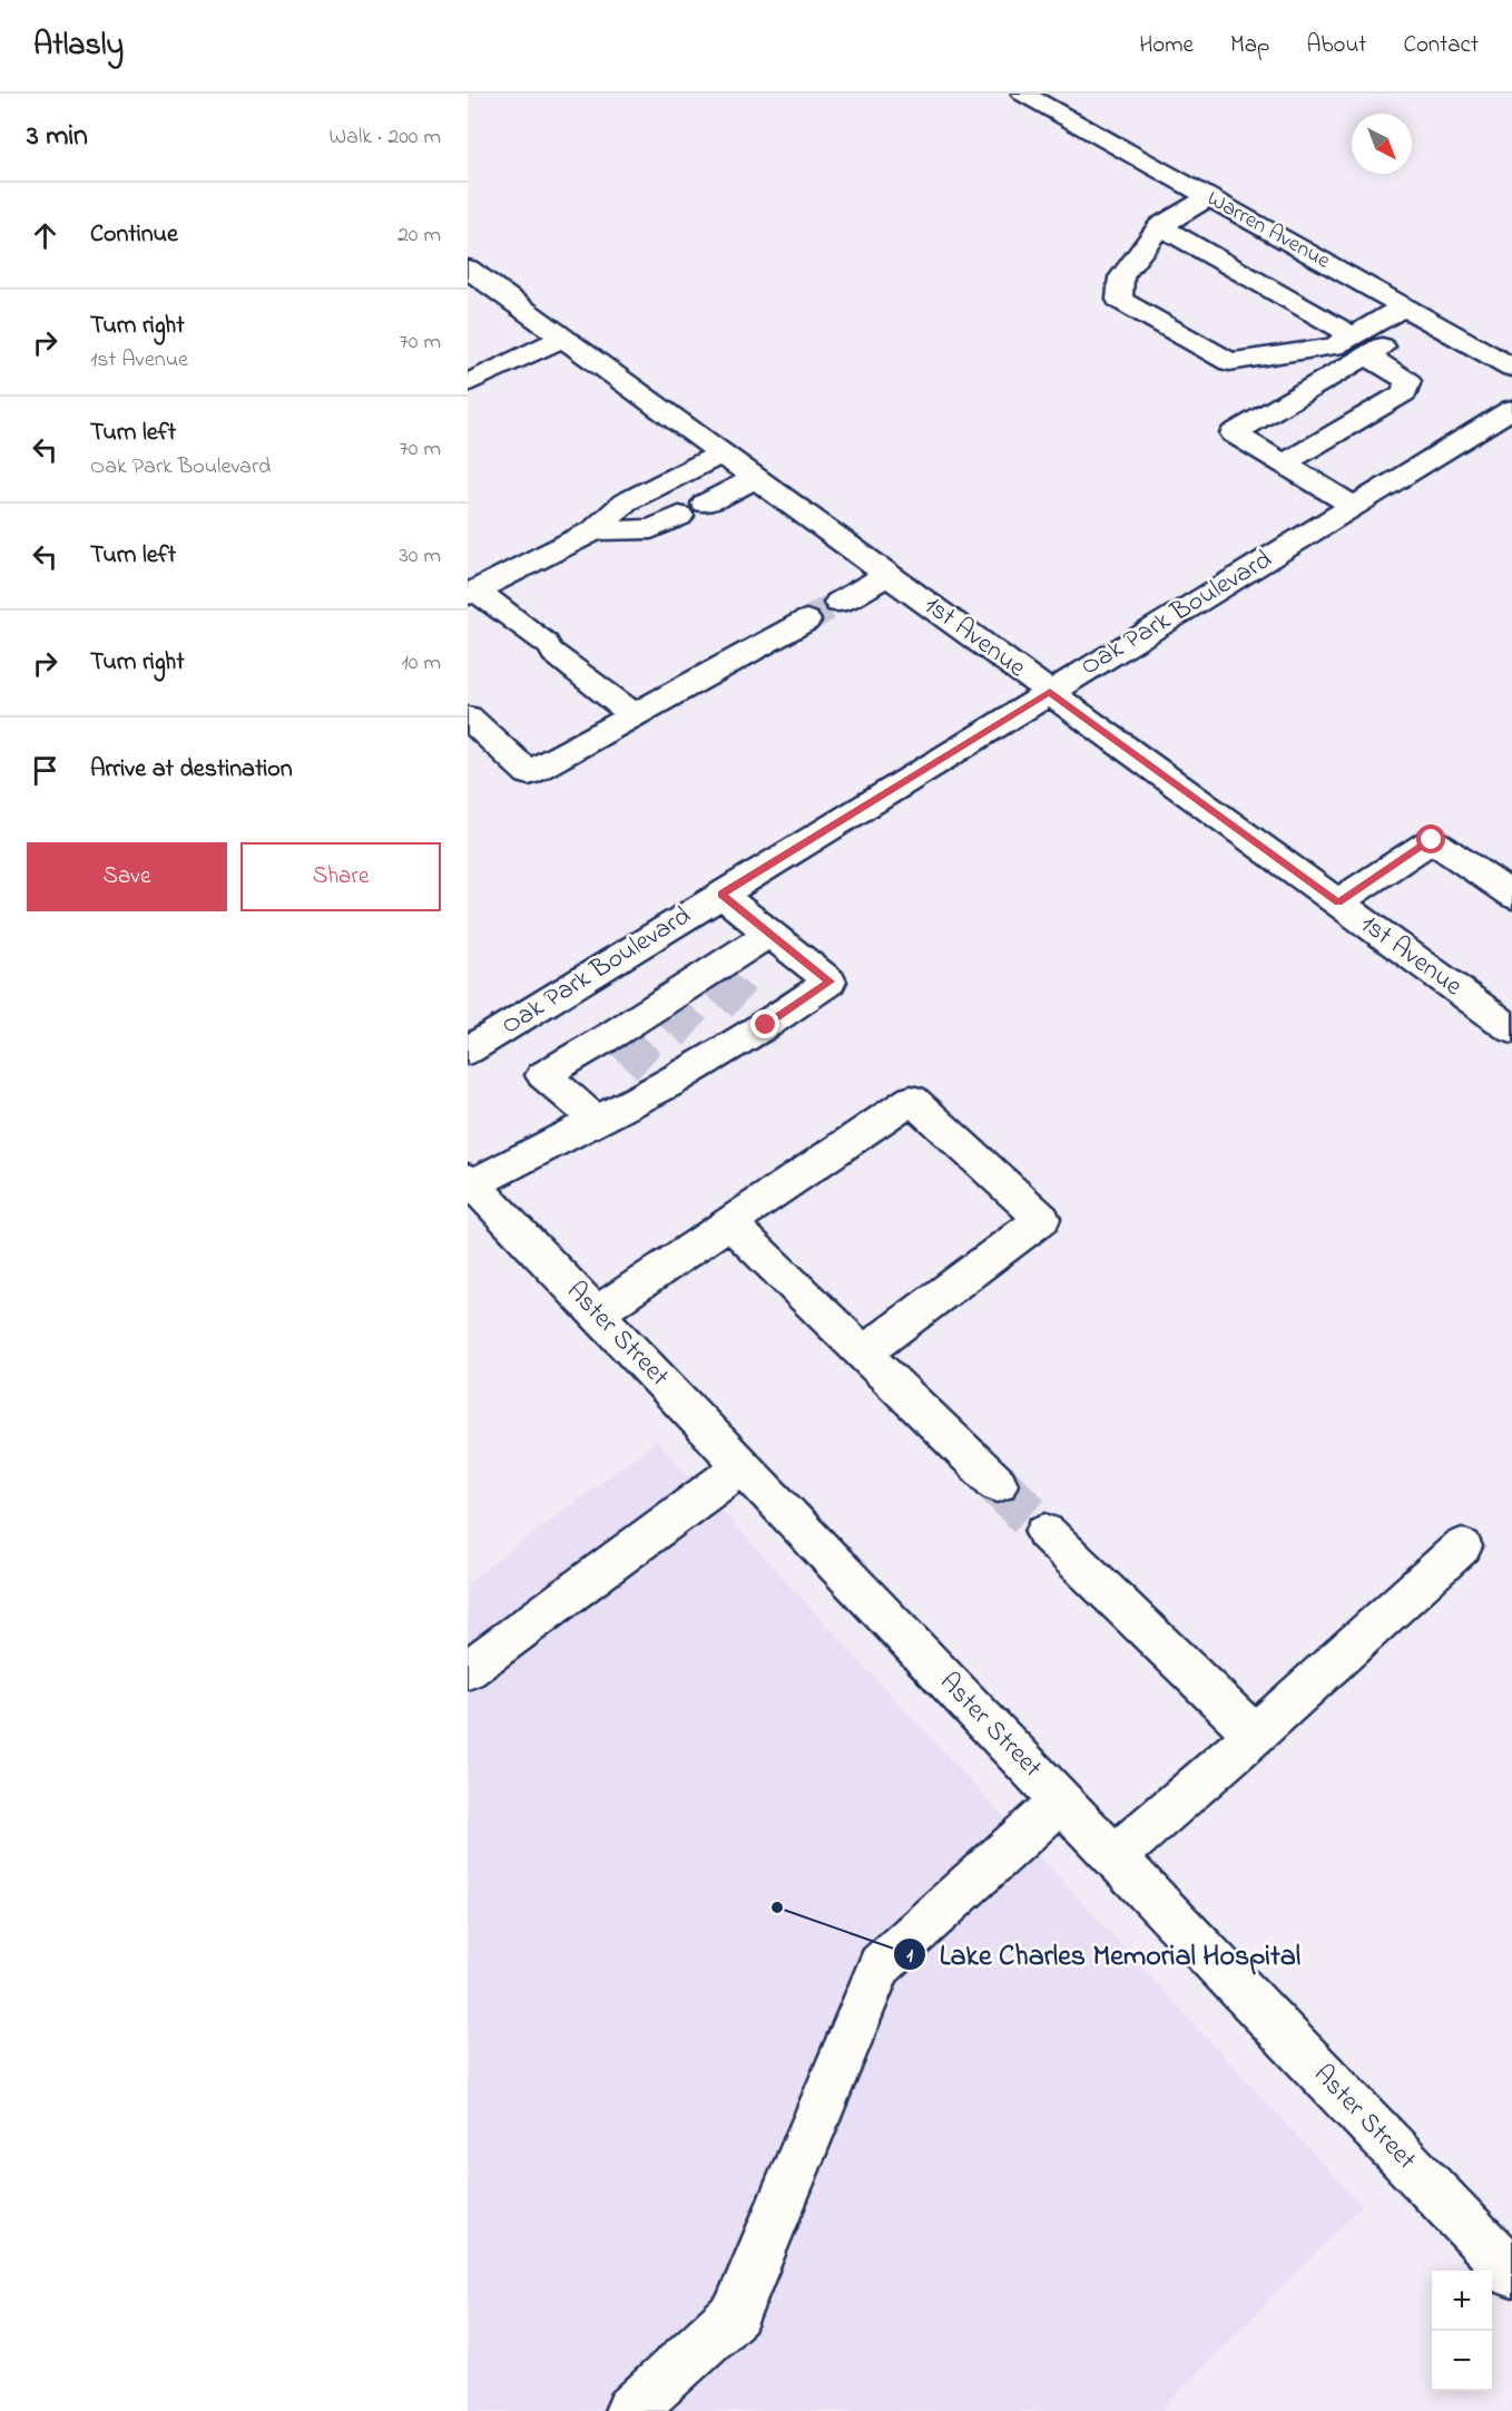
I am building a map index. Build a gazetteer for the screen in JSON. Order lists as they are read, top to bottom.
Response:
{
  "streets": {
    "street": [
      "Warren Avenue",
      "Oak Park Boulevard",
      "1st Avenue",
      "Aster Street"
    ]
  },
  "crossings": [
    ["Oak Park Boulevard", "1st Avenue"]
  ],
  "places": ["Lake Charles Memorial Hospital"],
  "north": "bottom right",
  "page": {
    "header": "Atlasly",
    "nav": [
      "Home",
      "Map",
      "About",
      "Contact"
    ],
    "heading": ["3 min", "Walk · 200 m"],
    "list": [
      ["Continue", "20 m"],
      ["Turn right", "1st Avenue", "70 m"],
      ["Turn left", "Oak Park Boulevard", "70 m"],
      ["Turn left", "30 m"],
      ["Turn right", "10 m"],
      "Arrive at destination"
    ],
    "buttons": ["Save", "Share"],
    "map_buttons": ["+", "−"]
  }
}
